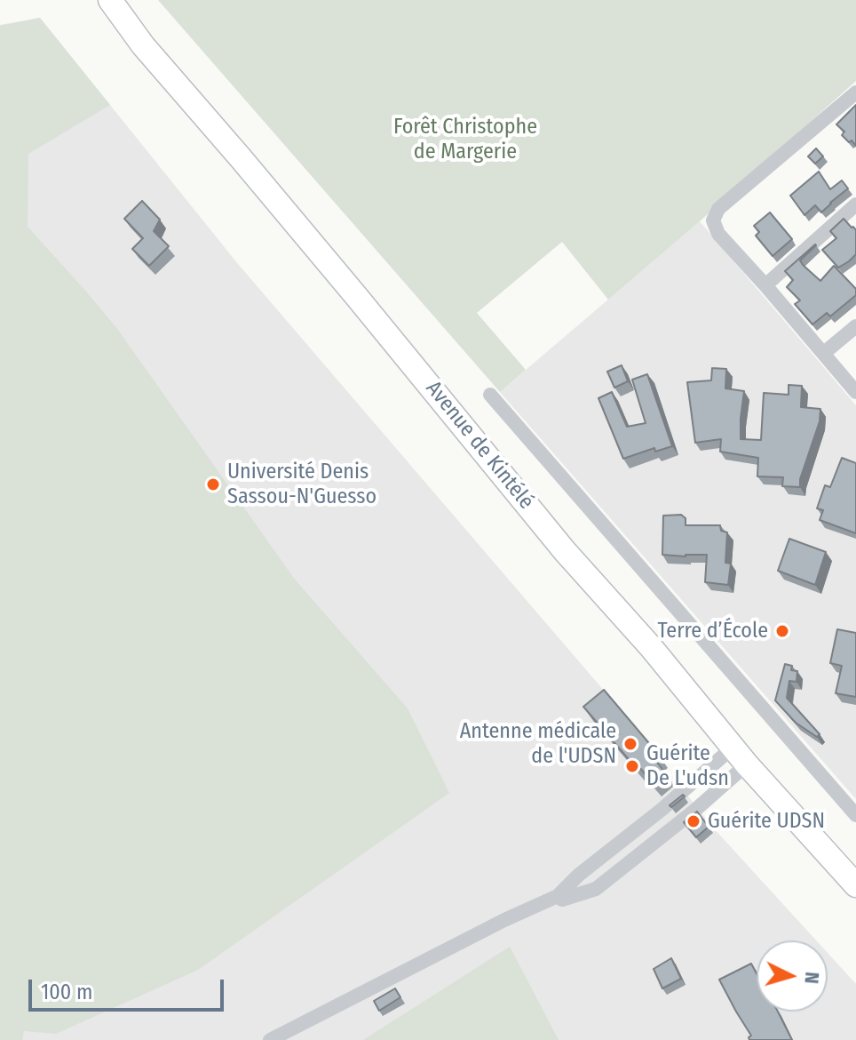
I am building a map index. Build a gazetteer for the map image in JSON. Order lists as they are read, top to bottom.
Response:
{
  "streets": {
    "main road": ["Avenue de Kintélé"]
  },
  "parks": ["Forêt Christophe de Margerie"],
  "places": [
    "Université Denis Sassou-N'Guesso",
    "Terre d’École",
    "Antenne médicale de l'UDSN",
    "Guérite De L'udsn",
    "Guérite UDSN"
  ],
  "scale_bar": "100 m",
  "north": "right"
}
